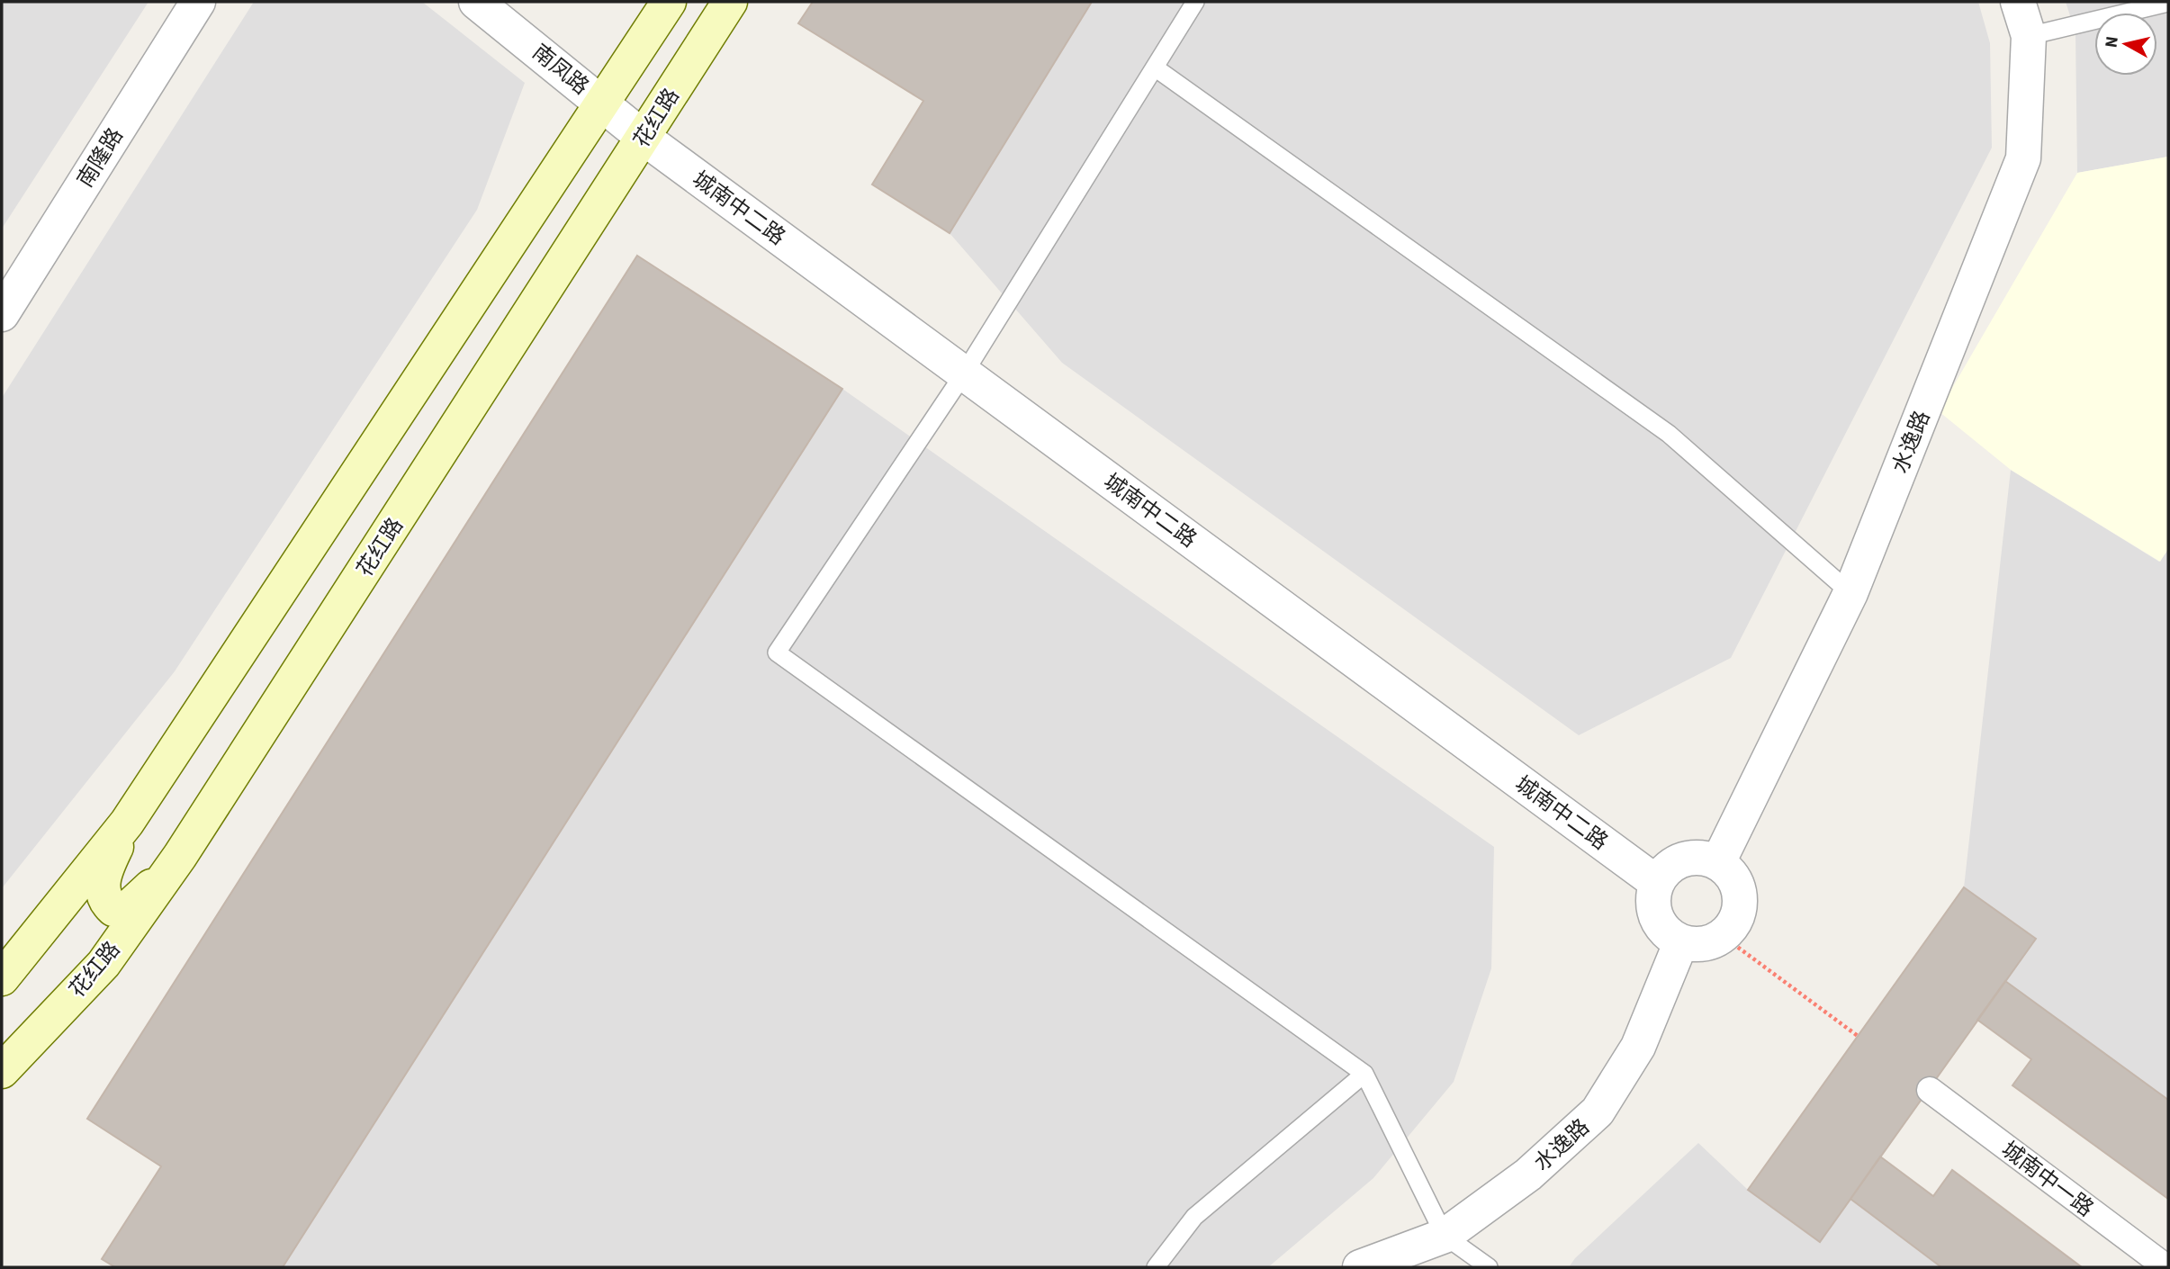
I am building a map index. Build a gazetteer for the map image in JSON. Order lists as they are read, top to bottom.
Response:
{
  "streets": {
    "main road": ["花红路"],
    "street": [
      "南凤路",
      "南隆路",
      "城南中二路",
      "水逸路",
      "城南中一路"
    ]
  },
  "crossings": [
    ["南凤路", "花红路"],
    ["南凤路", "城南中二路"],
    ["花红路", "城南中二路"],
    ["城南中二路", "水逸路"]
  ],
  "north": "left"
}
